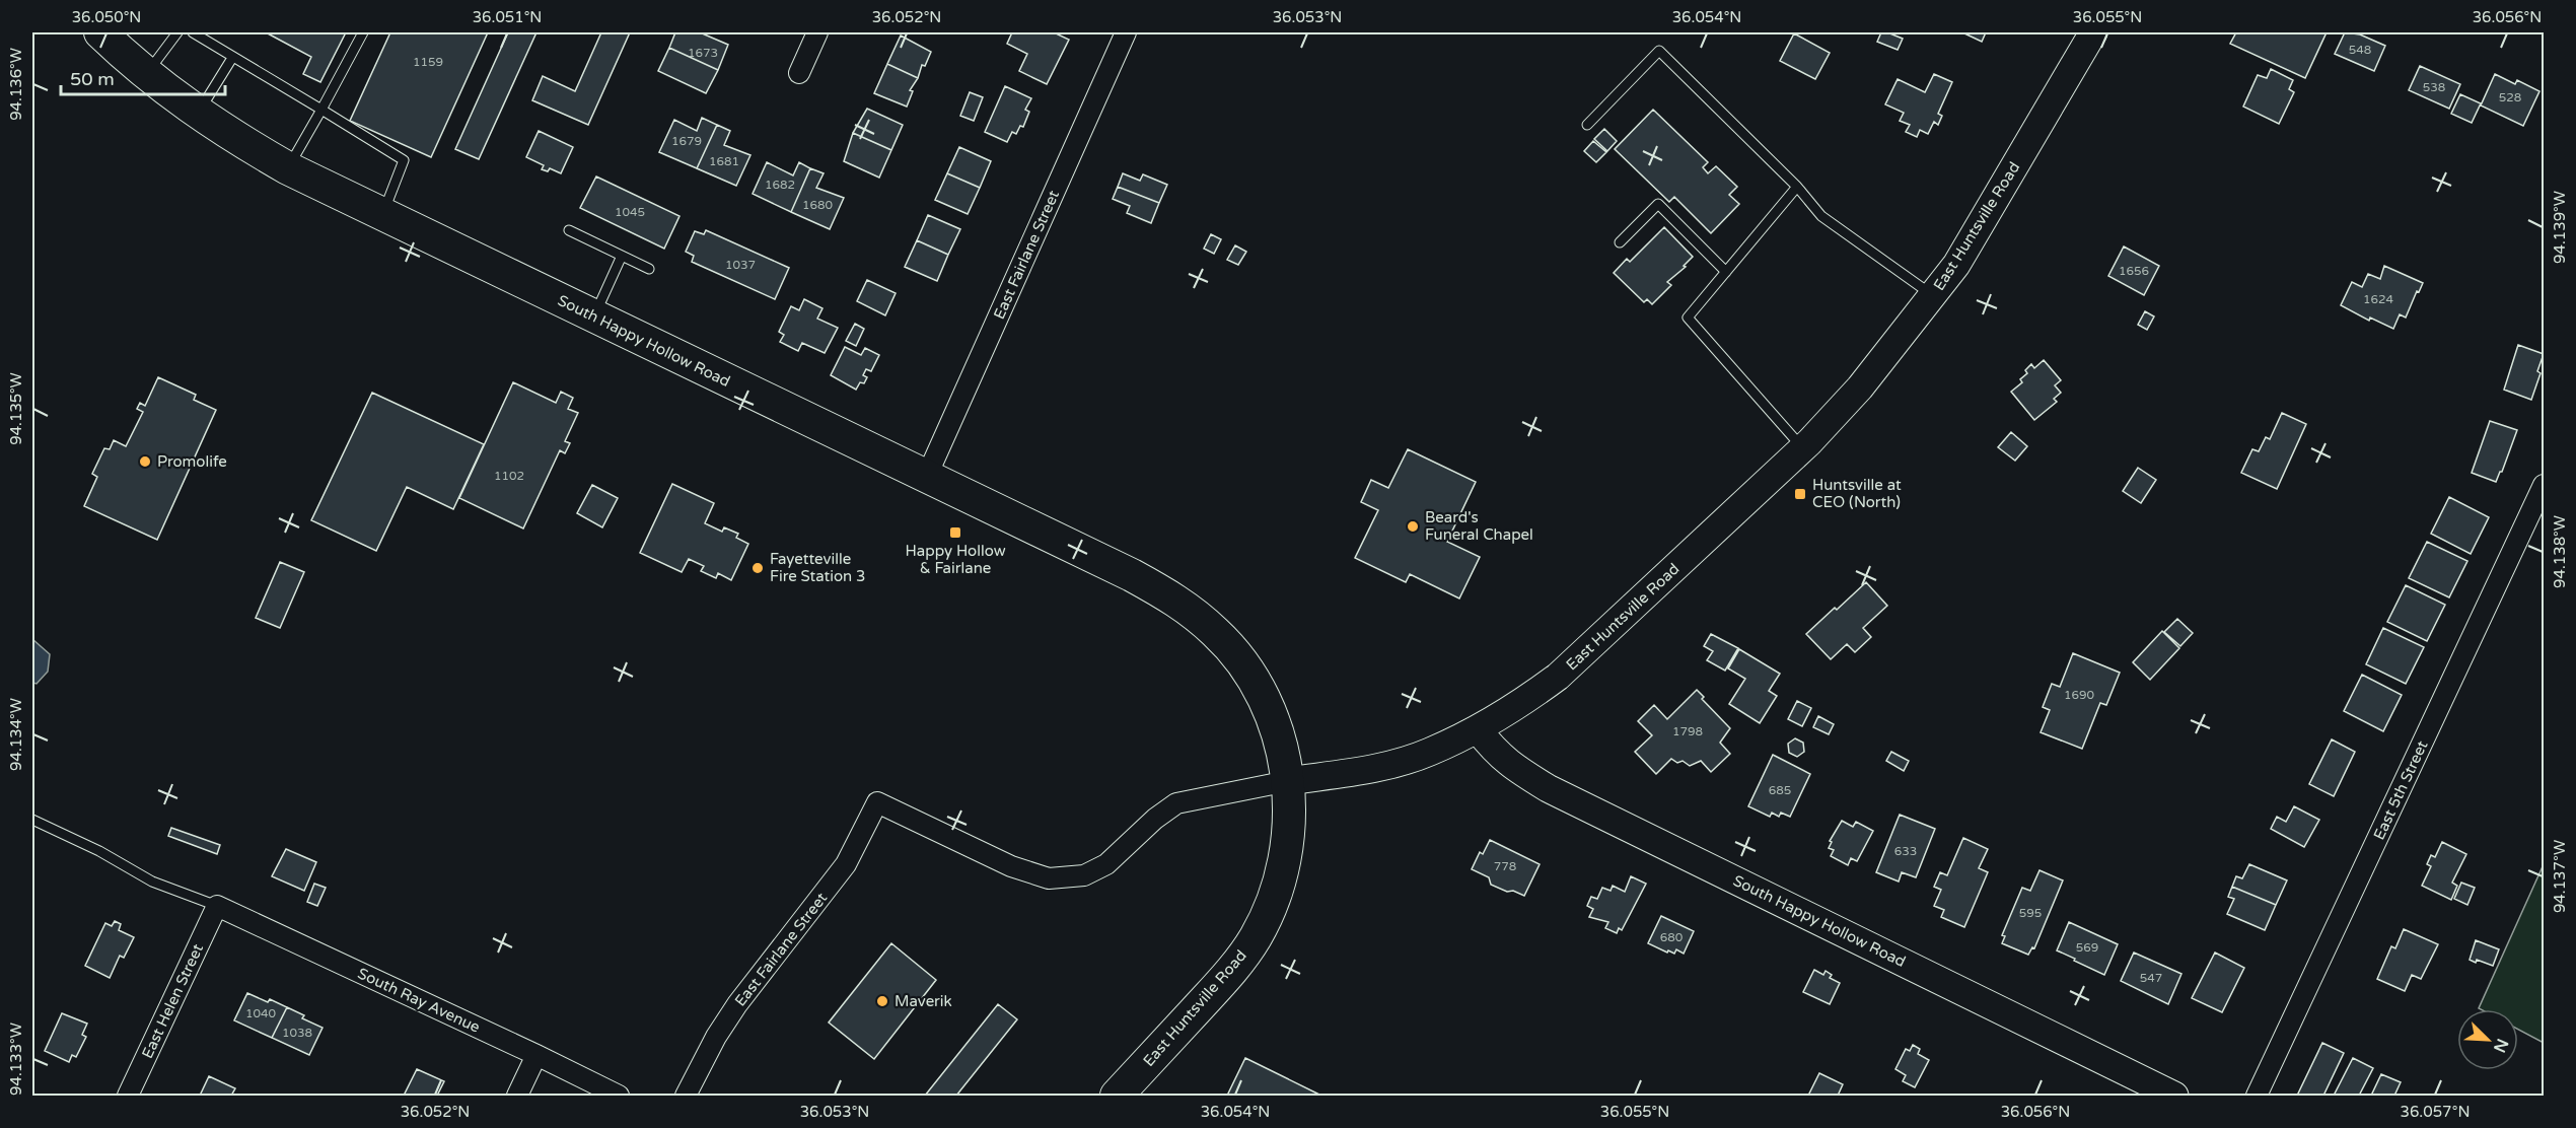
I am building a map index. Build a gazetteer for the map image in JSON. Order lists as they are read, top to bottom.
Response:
{
  "streets": {
    "main road": ["East Huntsville Road", "South Happy Hollow Road"],
    "street": [
      "East Fairlane Street",
      "East 5th Street",
      "South Ray Avenue",
      "East Helen Street"
    ]
  },
  "crossings": [
    ["East Huntsville Road", "East Fairlane Street"],
    ["East Huntsville Road", "South Happy Hollow Road"],
    ["East Fairlane Street", "South Happy Hollow Road"],
    ["South Ray Avenue", "East Helen Street"]
  ],
  "places": {
    "other": [
      "Promolife",
      "Beard's Funeral Chapel",
      "Fayetteville Fire Station 3",
      "Maverik"
    ],
    "transit": ["Huntsville at CEO (North)", "Happy Hollow & Fairlane"]
  },
  "house_numbers": [
    "548",
    "1673",
    "1159",
    "538",
    "528",
    "1679",
    "1681",
    "1682",
    "1680",
    "1045",
    "1037",
    "1656",
    "1624",
    "1102",
    "1690",
    "1798",
    "685",
    "633",
    "778",
    "595",
    "680",
    "569",
    "547",
    "1040",
    "1038"
  ],
  "scale_bar": "50 m",
  "north": "bottom right",
  "coordinates": [
    "36.050°N",
    "36.051°N",
    "36.052°N",
    "36.053°N",
    "36.054°N",
    "36.055°N",
    "36.056°N",
    "94.136°W",
    "94.139°W",
    "94.135°W",
    "94.138°W",
    "94.134°W",
    "94.137°W",
    "94.133°W",
    "36.057°N"
  ]
}
